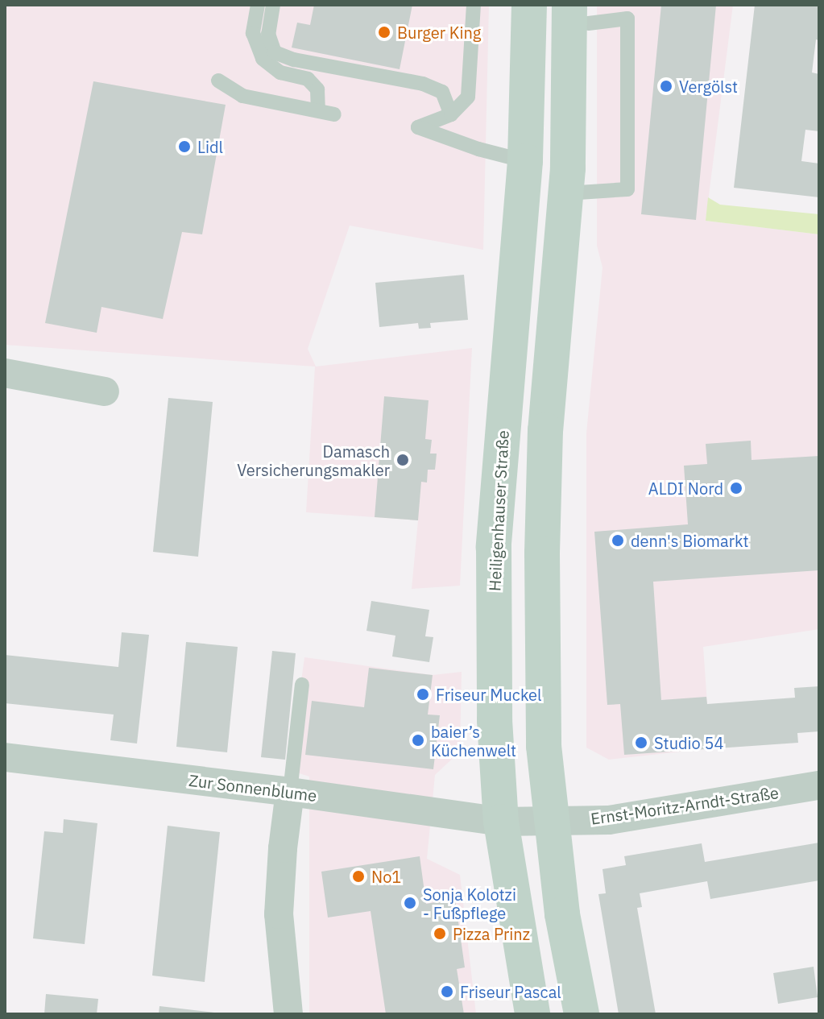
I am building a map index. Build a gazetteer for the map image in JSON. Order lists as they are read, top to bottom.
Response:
{
  "streets": {
    "main road": ["Heiligenhauser Straße"],
    "street": ["Zur Sonnenblume", "Ernst-Moritz-Arndt-Straße"]
  },
  "crossings": [
    ["Heiligenhauser Straße", "Zur Sonnenblume"],
    ["Heiligenhauser Straße", "Ernst-Moritz-Arndt-Straße"],
    ["Zur Sonnenblume", "Ernst-Moritz-Arndt-Straße"]
  ],
  "places": [
    "Burger King",
    "Vergölst",
    "Lidl",
    "Damasch Versicherungsmakler",
    "ALDI Nord",
    "denn's Biomarkt",
    "Friseur Muckel",
    "baier’s Küchenwelt",
    "Studio 54",
    "No1",
    "Sonja Kolotzi - Fußpflege",
    "Pizza Prinz",
    "Friseur Pascal"
  ]
}
